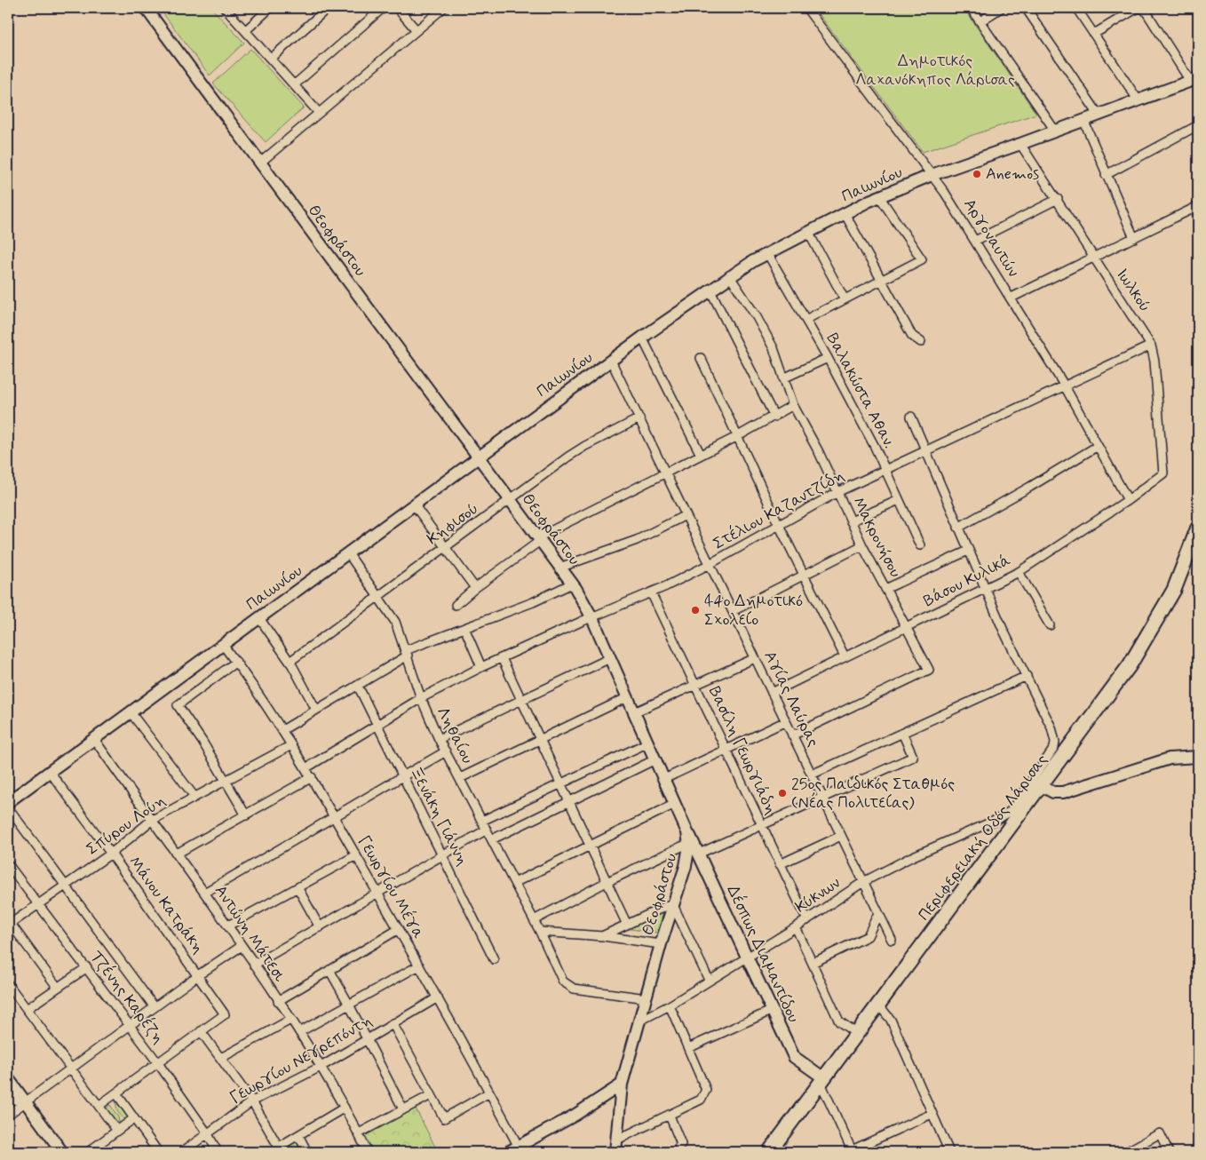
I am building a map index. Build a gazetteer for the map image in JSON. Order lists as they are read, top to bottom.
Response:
{
  "streets": {
    "highway": ["Περιφερειακή Οδός Λάρισας"],
    "street": [
      "Παιωνίου",
      "Αργοναυτών",
      "Θεοφράστου",
      "Ιωλκού",
      "Βαλακώστα Αθαν.",
      "Στέλιου Καζαντζίδη",
      "Κηφισού",
      "Μακρονήσου",
      "Βάσου Κυλικά",
      "Αγίας Λαύρας",
      "Ληθαίου",
      "Βασίλη Γεωργιάδη",
      "Ξενάκη Γιάννη",
      "Σπύρου Λούη",
      "Γεωργίου Μέγα",
      "Κύκνων",
      "Μάνου Κατράκη",
      "Αντώνη Μάτεσι",
      "Δέσπως Διαμαντίδου",
      "Τζένης Καρέζη",
      "Γεωργίου Νεγρεπόντη"
    ]
  },
  "crossings": [
    ["Παιωνίου", "Αργοναυτών"],
    ["Παιωνίου", "Θεοφράστου"],
    ["Παιωνίου", "Ιωλκού"],
    ["Παιωνίου", "Βαλακώστα Αθαν."],
    ["Παιωνίου", "Μακρονήσου"],
    ["Παιωνίου", "Αγίας Λαύρας"],
    ["Παιωνίου", "Ληθαίου"],
    ["Παιωνίου", "Γεωργίου Μέγα"],
    ["Παιωνίου", "Μάνου Κατράκη"],
    ["Παιωνίου", "Αντώνη Μάτεσι"],
    ["Αργοναυτών", "Στέλιου Καζαντζίδη"],
    ["Αργοναυτών", "Βάσου Κυλικά"],
    ["Θεοφράστου", "Στέλιου Καζαντζίδη"],
    ["Θεοφράστου", "Κηφισού"],
    ["Θεοφράστου", "Ληθαίου"],
    ["Θεοφράστου", "Κύκνων"],
    ["Θεοφράστου", "Δέσπως Διαμαντίδου"],
    ["Ιωλκού", "Στέλιου Καζαντζίδη"],
    ["Ιωλκού", "Βάσου Κυλικά"],
    ["Βαλακώστα Αθαν.", "Στέλιου Καζαντζίδη"],
    ["Στέλιου Καζαντζίδη", "Μακρονήσου"],
    ["Στέλιου Καζαντζίδη", "Αγίας Λαύρας"],
    ["Στέλιου Καζαντζίδη", "Ληθαίου"],
    ["Στέλιου Καζαντζίδη", "Βασίλη Γεωργιάδη"],
    ["Στέλιου Καζαντζίδη", "Ξενάκη Γιάννη"],
    ["Στέλιου Καζαντζίδη", "Γεωργίου Μέγα"],
    ["Κηφισού", "Αγίας Λαύρας"],
    ["Κηφισού", "Ληθαίου"],
    ["Μακρονήσου", "Βάσου Κυλικά"],
    ["Μακρονήσου", "Αγίας Λαύρας"],
    ["Βάσου Κυλικά", "Αγίας Λαύρας"],
    ["Αγίας Λαύρας", "Κύκνων"],
    ["Βασίλη Γεωργιάδη", "Κύκνων"],
    ["Σπύρου Λούη", "Γεωργίου Μέγα"],
    ["Σπύρου Λούη", "Μάνου Κατράκη"],
    ["Σπύρου Λούη", "Αντώνη Μάτεσι"],
    ["Σπύρου Λούη", "Τζένης Καρέζη"],
    ["Περιφερειακή Οδός Λάρισας", "Κύκνων"],
    ["Περιφερειακή Οδός Λάρισας", "Δέσπως Διαμαντίδου"],
    ["Γεωργίου Μέγα", "Γεωργίου Νεγρεπόντη"],
    ["Κύκνων", "Δέσπως Διαμαντίδου"],
    ["Αντώνη Μάτεσι", "Γεωργίου Νεγρεπόντη"],
    ["Τζένης Καρέζη", "Γεωργίου Νεγρεπόντη"]
  ],
  "parks": ["Δημοτικός Λαχανόκηπος Λάρισας"],
  "places": ["Anemos", "44ο Δημοτικό Σχολείο", "25ος Παιδικός Σταθμός (Νέας Πολιτείας)"]
}
